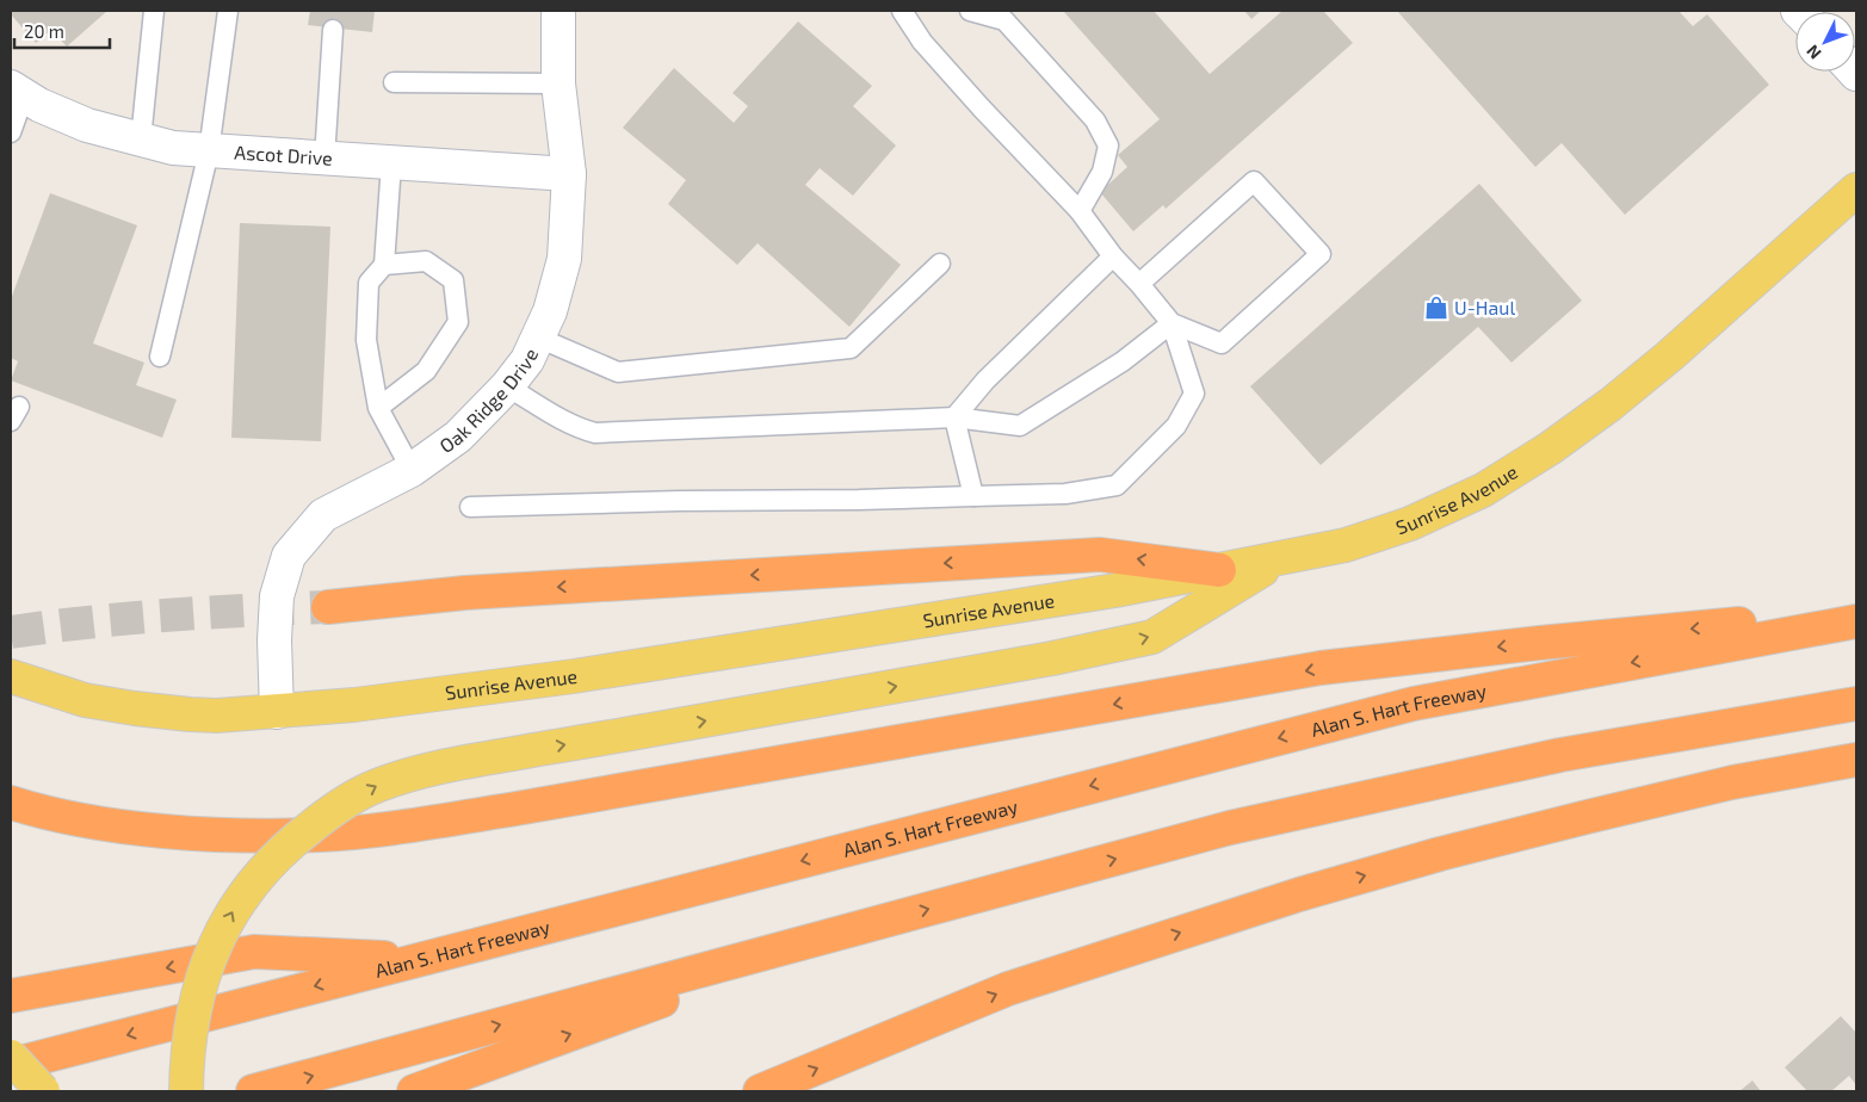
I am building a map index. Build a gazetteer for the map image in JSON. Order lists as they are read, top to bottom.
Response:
{
  "streets": {
    "highway": ["Alan S. Hart Freeway"],
    "main road": ["Sunrise Avenue"],
    "street": ["Ascot Drive", "Oak Ridge Drive"]
  },
  "crossings": [
    ["Ascot Drive", "Oak Ridge Drive"],
    ["Oak Ridge Drive", "Sunrise Avenue"]
  ],
  "places": {
    "shop": ["U-Haul"]
  },
  "scale_bar": "20 m",
  "north": "bottom left"
}
